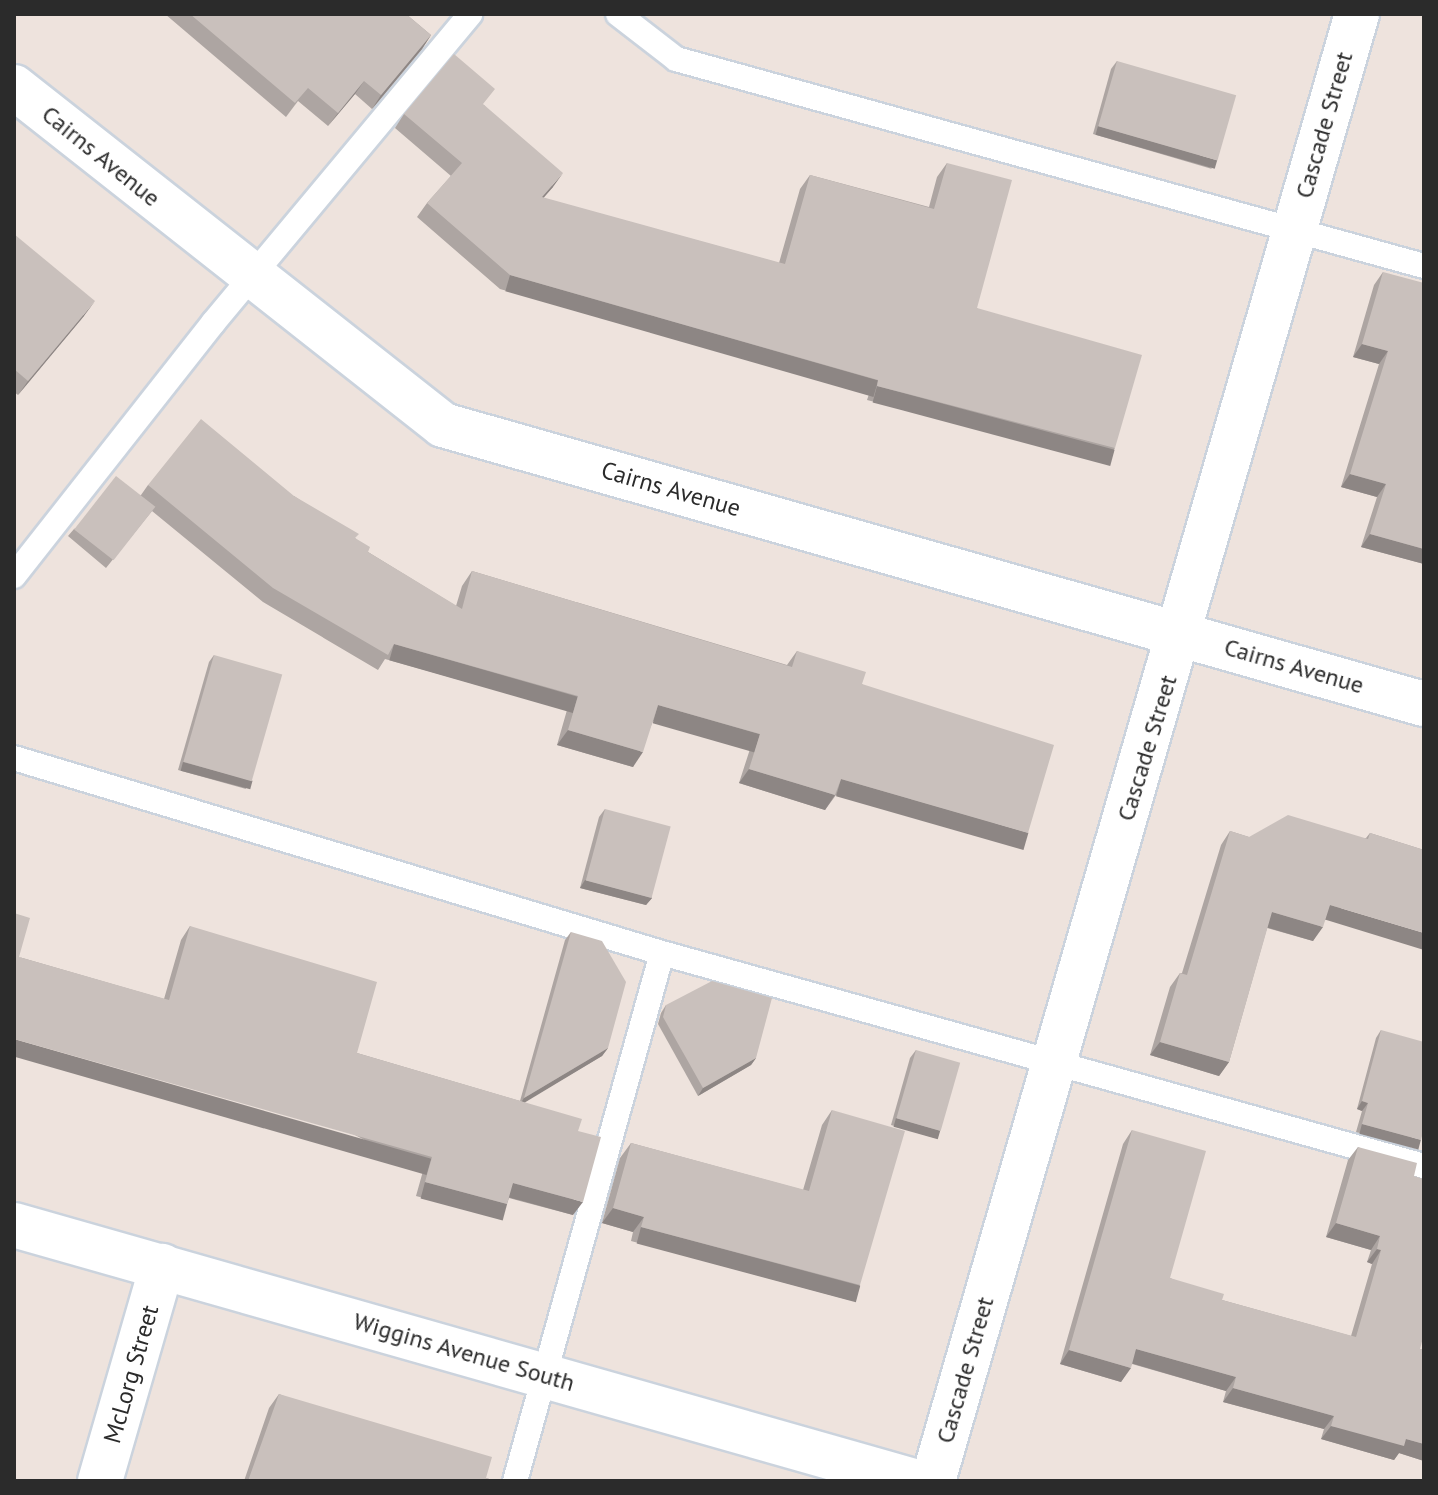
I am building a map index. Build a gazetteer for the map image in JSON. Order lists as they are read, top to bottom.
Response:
{
  "streets": {
    "street": [
      "Cascade Street",
      "Cairns Avenue",
      "Wiggins Avenue South",
      "McLorg Street"
    ]
  },
  "crossings": [
    ["Cascade Street", "Cairns Avenue"],
    ["Wiggins Avenue South", "McLorg Street"]
  ]
}
